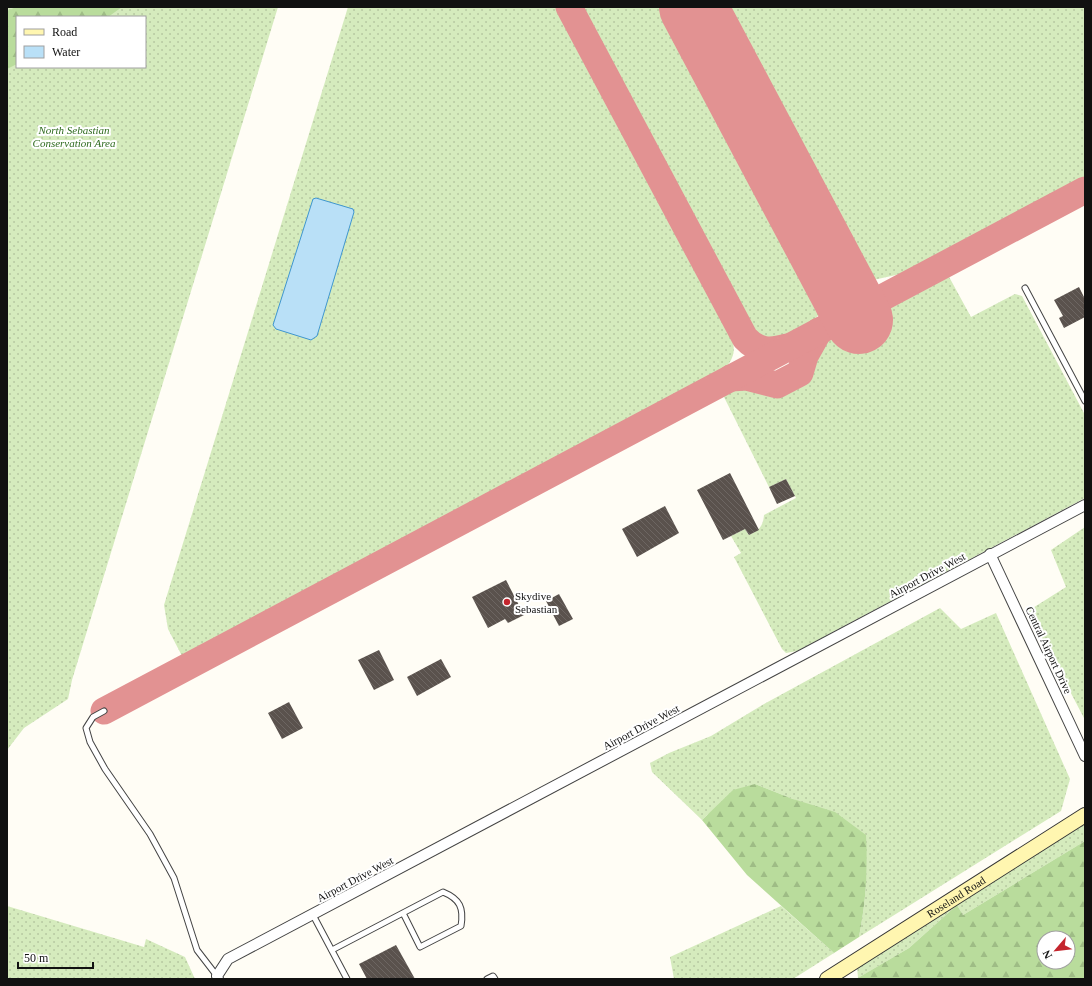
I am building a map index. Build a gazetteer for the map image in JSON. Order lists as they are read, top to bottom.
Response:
{
  "streets": {
    "main road": ["Roseland Road"],
    "street": ["Airport Drive West", "Central Airport Drive"]
  },
  "crossings": [
    ["Airport Drive West", "Central Airport Drive"]
  ],
  "parks": ["North Sebastian Conservation Area"],
  "places": ["Skydive Sebastian"],
  "legend": ["Road", "Water"],
  "scale_bar": "50 m",
  "north": "bottom left"
}
